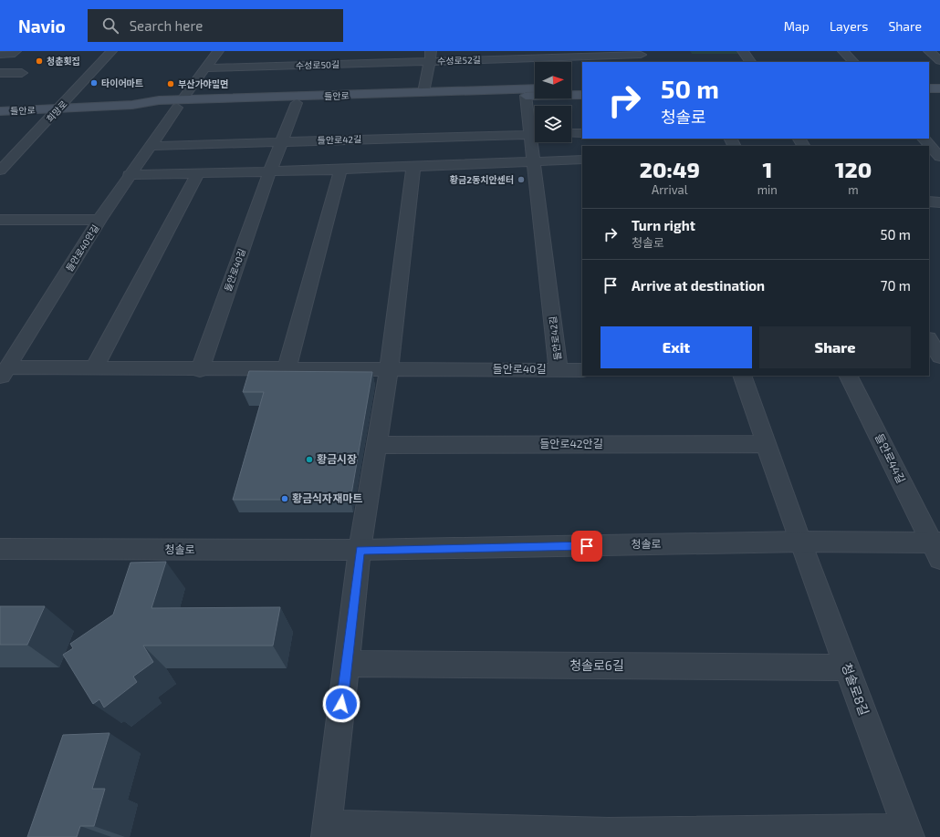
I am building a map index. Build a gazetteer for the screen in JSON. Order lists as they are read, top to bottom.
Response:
{
  "streets": {
    "main road": ["들안로"],
    "street": [
      "수성로52길",
      "수성로50길",
      "희망로",
      "들안로42길",
      "들안로40안길",
      "들안로40길",
      "들안로42안길",
      "들안로44길",
      "청솔로",
      "청솔로6길",
      "청솔로8길"
    ]
  },
  "crossings": [
    ["수성로52길", "수성로50길"],
    ["수성로52길", "들안로"],
    ["들안로", "희망로"],
    ["들안로", "들안로42길"],
    ["들안로", "들안로40길"],
    ["들안로42길", "들안로40길"],
    ["들안로40안길", "들안로40길"],
    ["들안로44길", "청솔로"],
    ["청솔로", "청솔로8길"],
    ["청솔로6길", "청솔로8길"]
  ],
  "places": [
    "청춘횟집",
    "타이어마트",
    "부산가야밀면",
    "황금2동치안센터",
    "황금시장",
    "황금식자재마트"
  ],
  "north": "right",
  "page": {
    "header": "Navio",
    "search": "Search here",
    "nav": ["Map", "Layers", "Share"],
    "turn": ["50 m", "청솔로"],
    "eta": [
      "20:49",
      "Arrival",
      "1",
      "min",
      "120",
      "m"
    ],
    "list": [
      {
        "name": "Turn right",
        "note": "청솔로",
        "value": "50 m"
      },
      {
        "name": "Arrive at destination",
        "value": "70 m"
      }
    ],
    "buttons": ["Exit", "Share"]
  }
}
